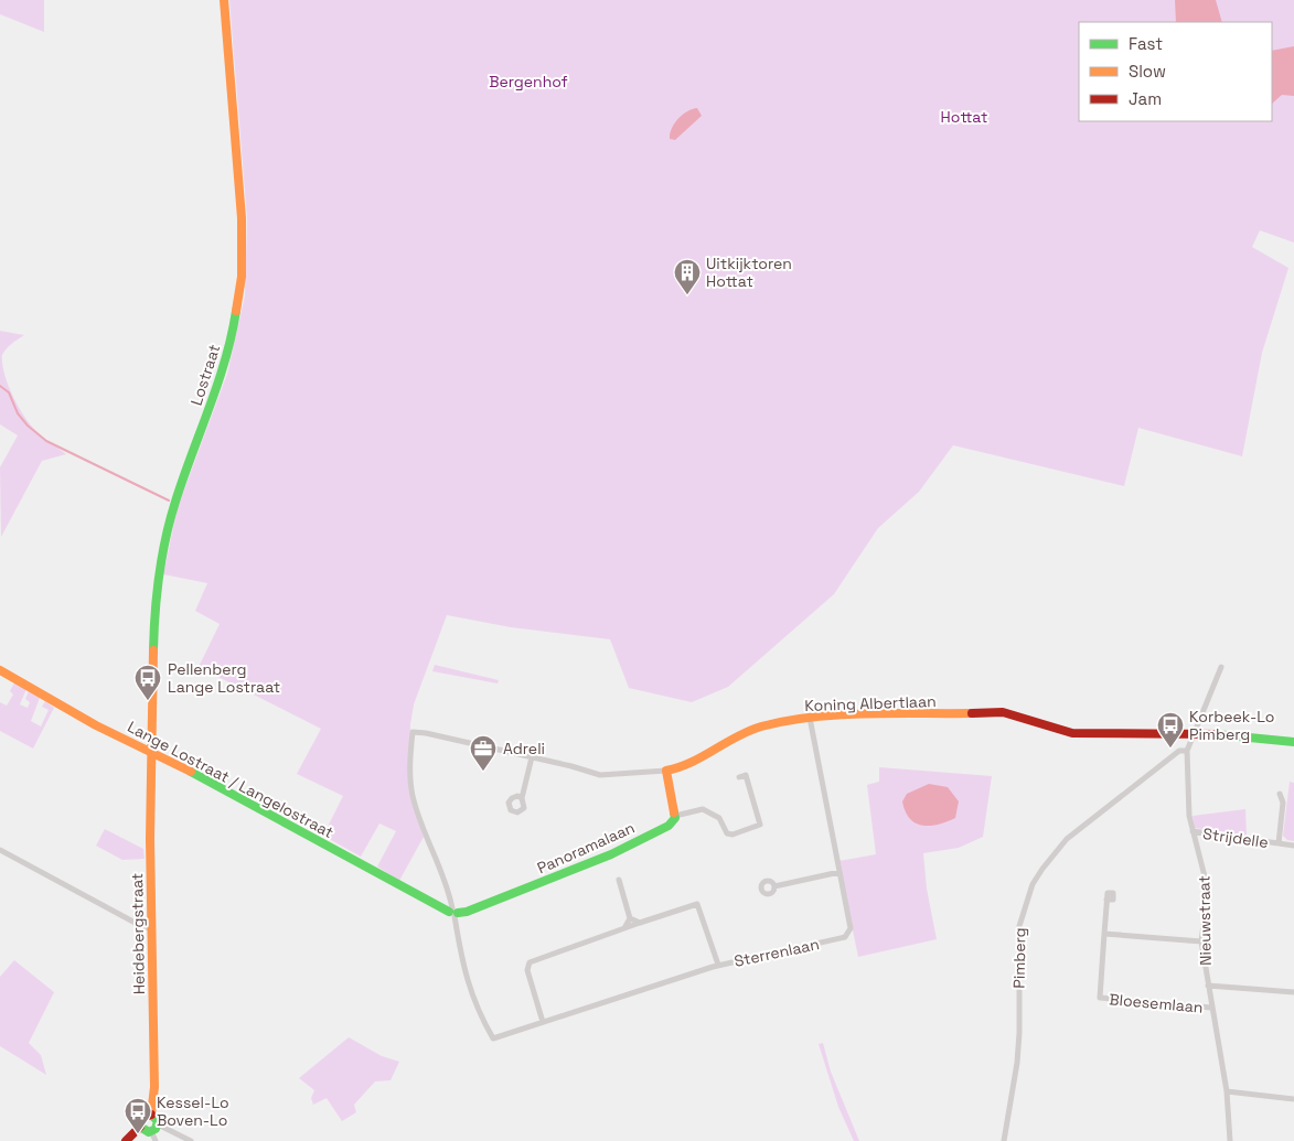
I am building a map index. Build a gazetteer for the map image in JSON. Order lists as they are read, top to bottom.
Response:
{
  "streets": {
    "street": [
      "Lostraat",
      "Koning Albertlaan",
      "Lange Lostraat / Langelostraat",
      "Strijdelle",
      "Panoramalaan",
      "Nieuwstraat",
      "Heidebergstraat",
      "Sterrenlaan",
      "Pimberg",
      "Bloesemlaan"
    ]
  },
  "crossings": [
    ["Lostraat", "Lange Lostraat / Langelostraat"],
    ["Lostraat", "Heidebergstraat"],
    ["Koning Albertlaan", "Lange Lostraat / Langelostraat"],
    ["Koning Albertlaan", "Panoramalaan"],
    ["Koning Albertlaan", "Nieuwstraat"],
    ["Koning Albertlaan", "Sterrenlaan"],
    ["Lange Lostraat / Langelostraat", "Panoramalaan"],
    ["Lange Lostraat / Langelostraat", "Heidebergstraat"],
    ["Lange Lostraat / Langelostraat", "Sterrenlaan"],
    ["Strijdelle", "Nieuwstraat"],
    ["Panoramalaan", "Sterrenlaan"],
    ["Nieuwstraat", "Pimberg"],
    ["Nieuwstraat", "Bloesemlaan"]
  ],
  "parks": ["Bergenhof", "Hottat"],
  "places": {
    "building": ["Uitkijktoren Hottat"],
    "bus stop": ["Pellenberg Lange Lostraat", "Korbeek-Lo Pimberg", "Kessel-Lo Boven-Lo"],
    "office": ["Adreli"]
  },
  "legend": ["Fast", "Slow", "Jam"]
}
